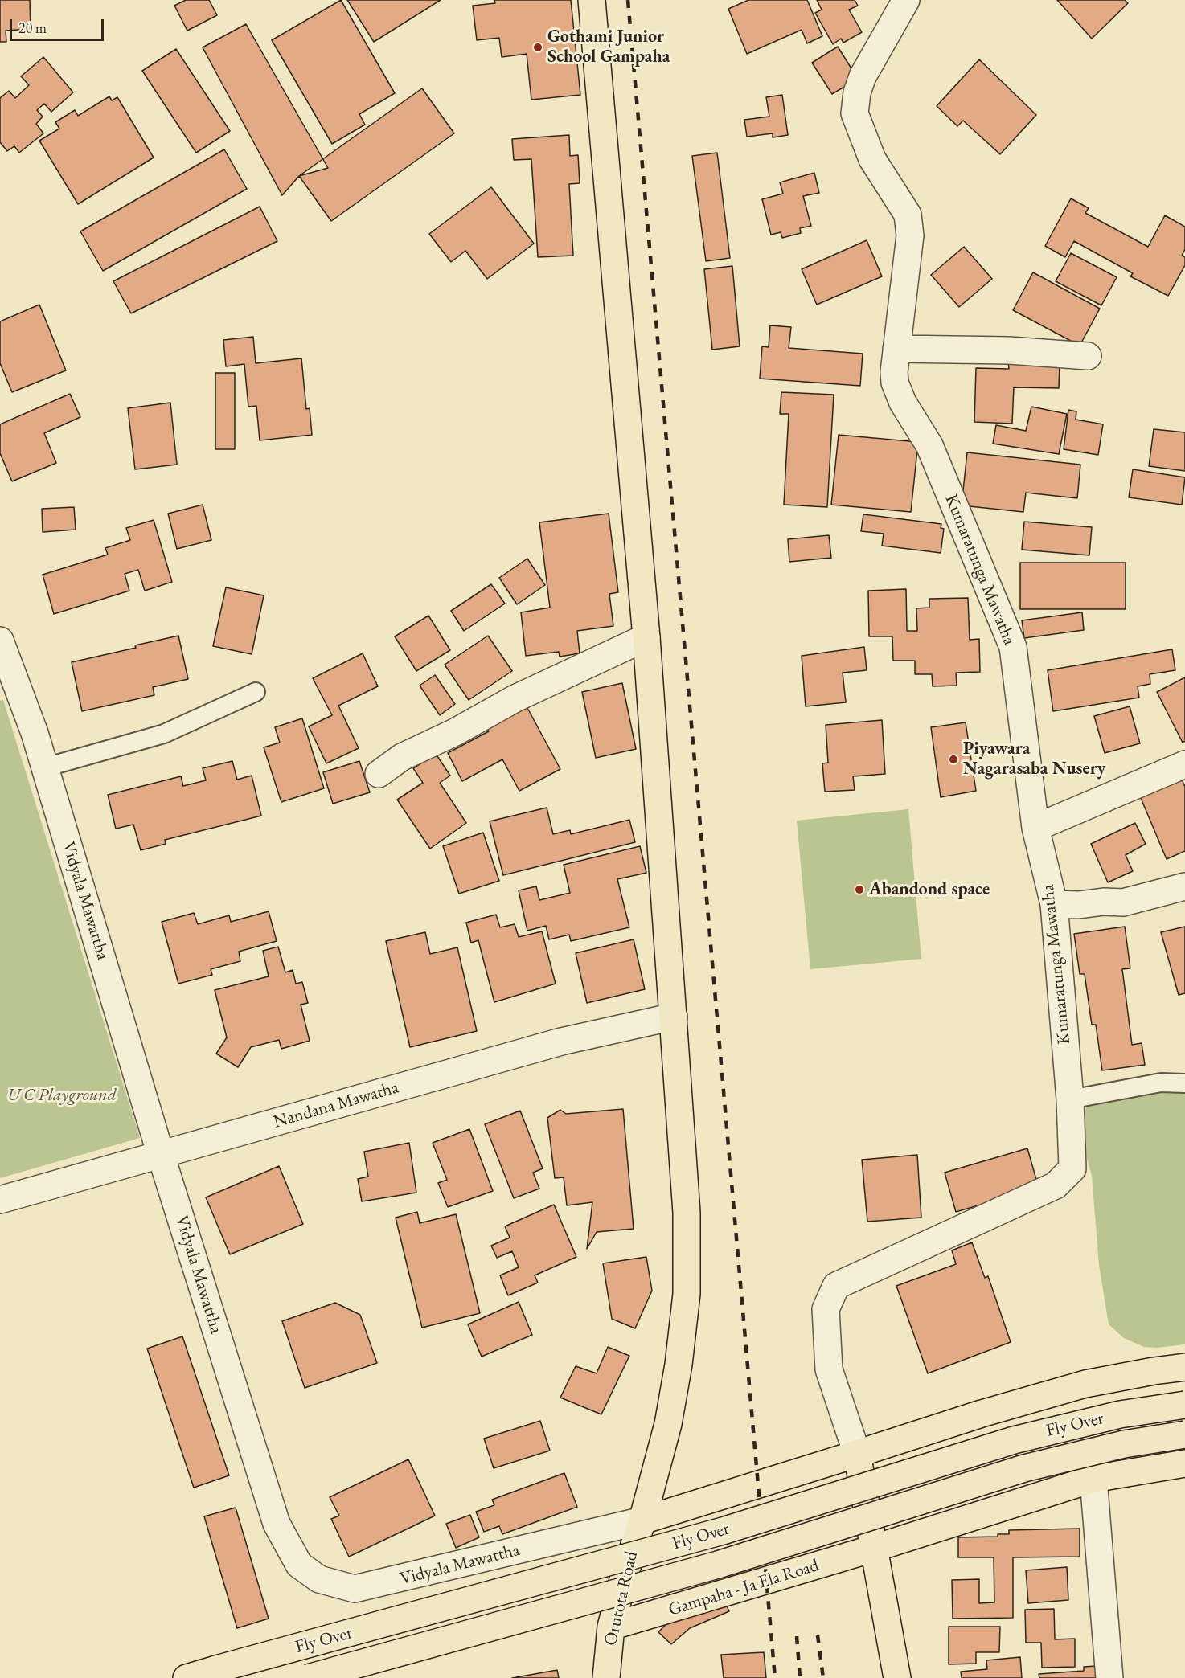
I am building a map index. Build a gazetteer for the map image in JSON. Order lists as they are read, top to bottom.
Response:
{
  "streets": {
    "main road": ["Fly Over", "Gampaha - Ja Ela Road", "Orutota Road"],
    "street": ["Kumaratunga Mawatha", "Vidyala Mawattha", "Nandana Mawatha"]
  },
  "crossings": [
    ["Vidyala Mawattha", "Nandana Mawatha"],
    ["Vidyala Mawattha", "Orutota Road"],
    ["Nandana Mawatha", "Orutota Road"],
    ["Gampaha - Ja Ela Road", "Orutota Road"]
  ],
  "parks": ["U C Playground"],
  "places": ["Gothami Junior School Gampaha", "Piyawara Nagarasaba Nusery", "Abandond space"],
  "scale_bar": "20 m"
}
